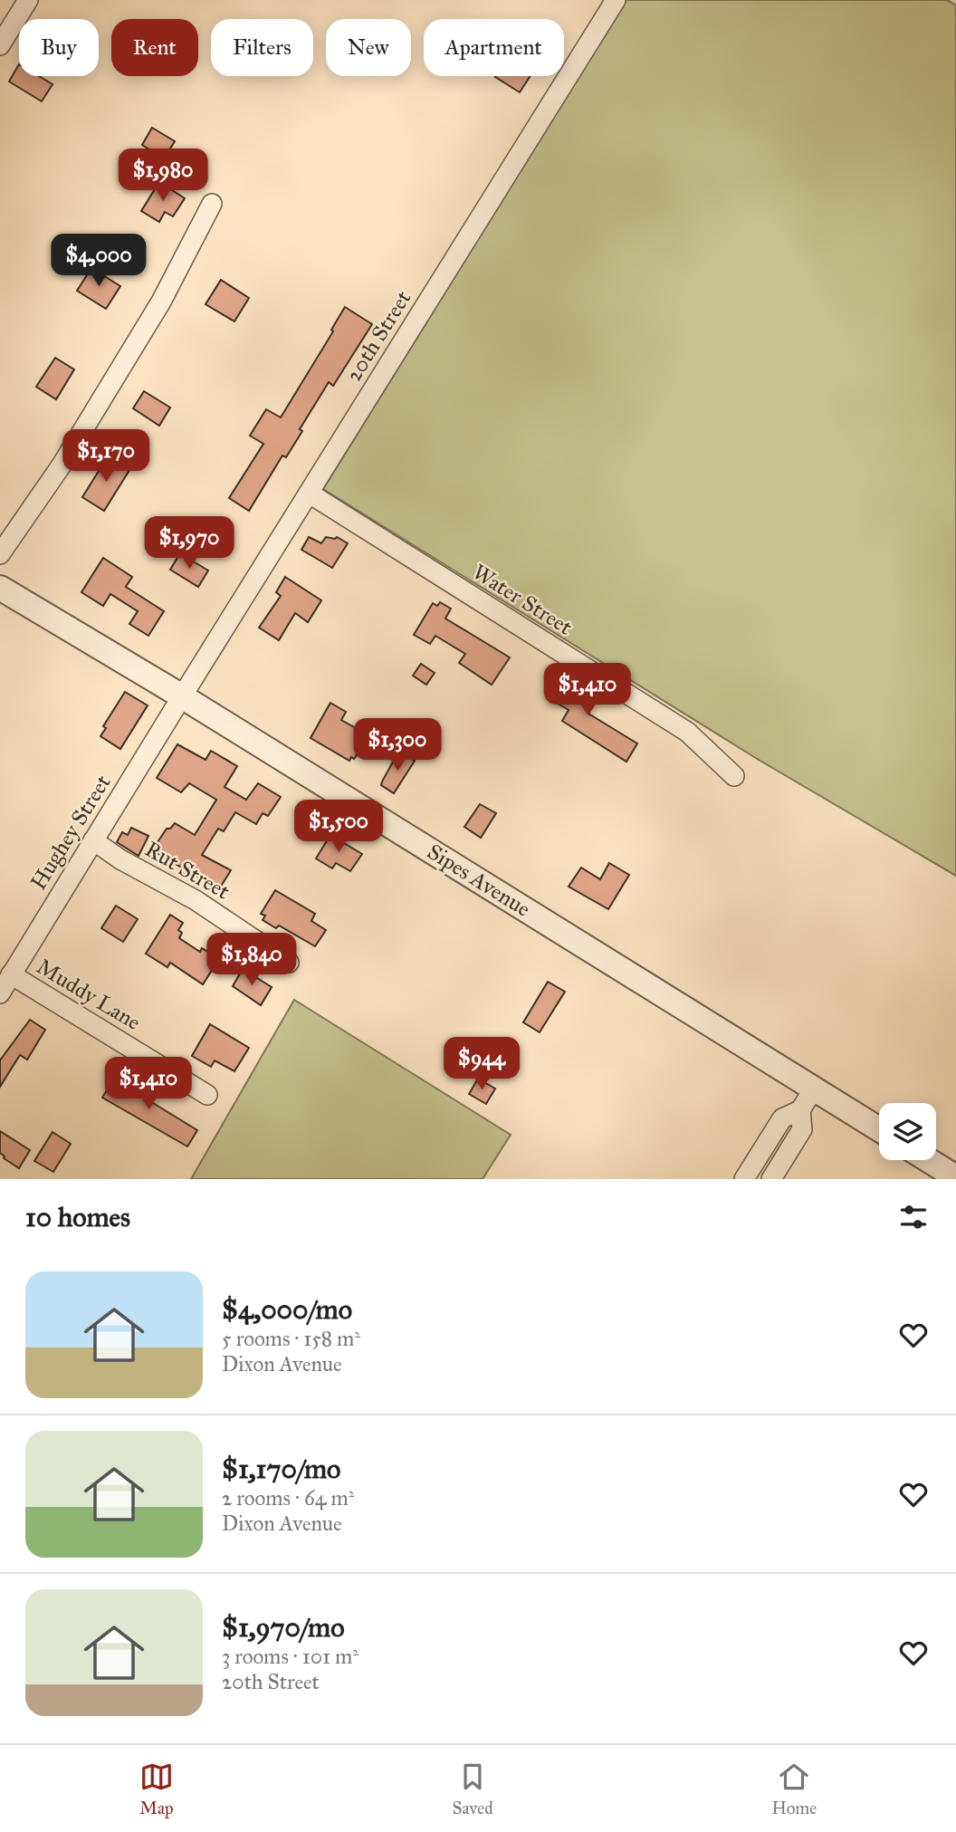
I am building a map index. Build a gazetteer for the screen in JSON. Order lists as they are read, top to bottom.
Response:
{
  "streets": {
    "street": [
      "20th Street",
      "Water Street",
      "Hughey Street",
      "Rut Street",
      "Sipes Avenue",
      "Muddy Lane"
    ]
  },
  "crossings": [
    ["20th Street", "Water Street"],
    ["20th Street", "Hughey Street"],
    ["20th Street", "Sipes Avenue"],
    ["Hughey Street", "Rut Street"],
    ["Hughey Street", "Sipes Avenue"],
    ["Hughey Street", "Muddy Lane"]
  ],
  "page": {
    "chip": [
      "Buy",
      "Rent",
      "Filters",
      "New",
      "Apartment"
    ],
    "price": [
      "$1,980",
      "$4,000",
      "$1,170",
      "$1,970",
      "$1,410",
      "$1,300",
      "$1,500",
      "$1,840",
      "$944",
      "$1,410"
    ],
    "heading": "10 homes",
    "list": [
      {
        "name": "$4,000/mo",
        "note": "5 rooms · 158 m² · Dixon Avenue"
      },
      {
        "name": "$1,170/mo",
        "note": "2 rooms · 64 m² · Dixon Avenue"
      },
      {
        "name": "$1,970/mo",
        "note": "3 rooms · 101 m² · 20th Street"
      }
    ],
    "tabs": ["Map", "Saved", "Home"]
  }
}
